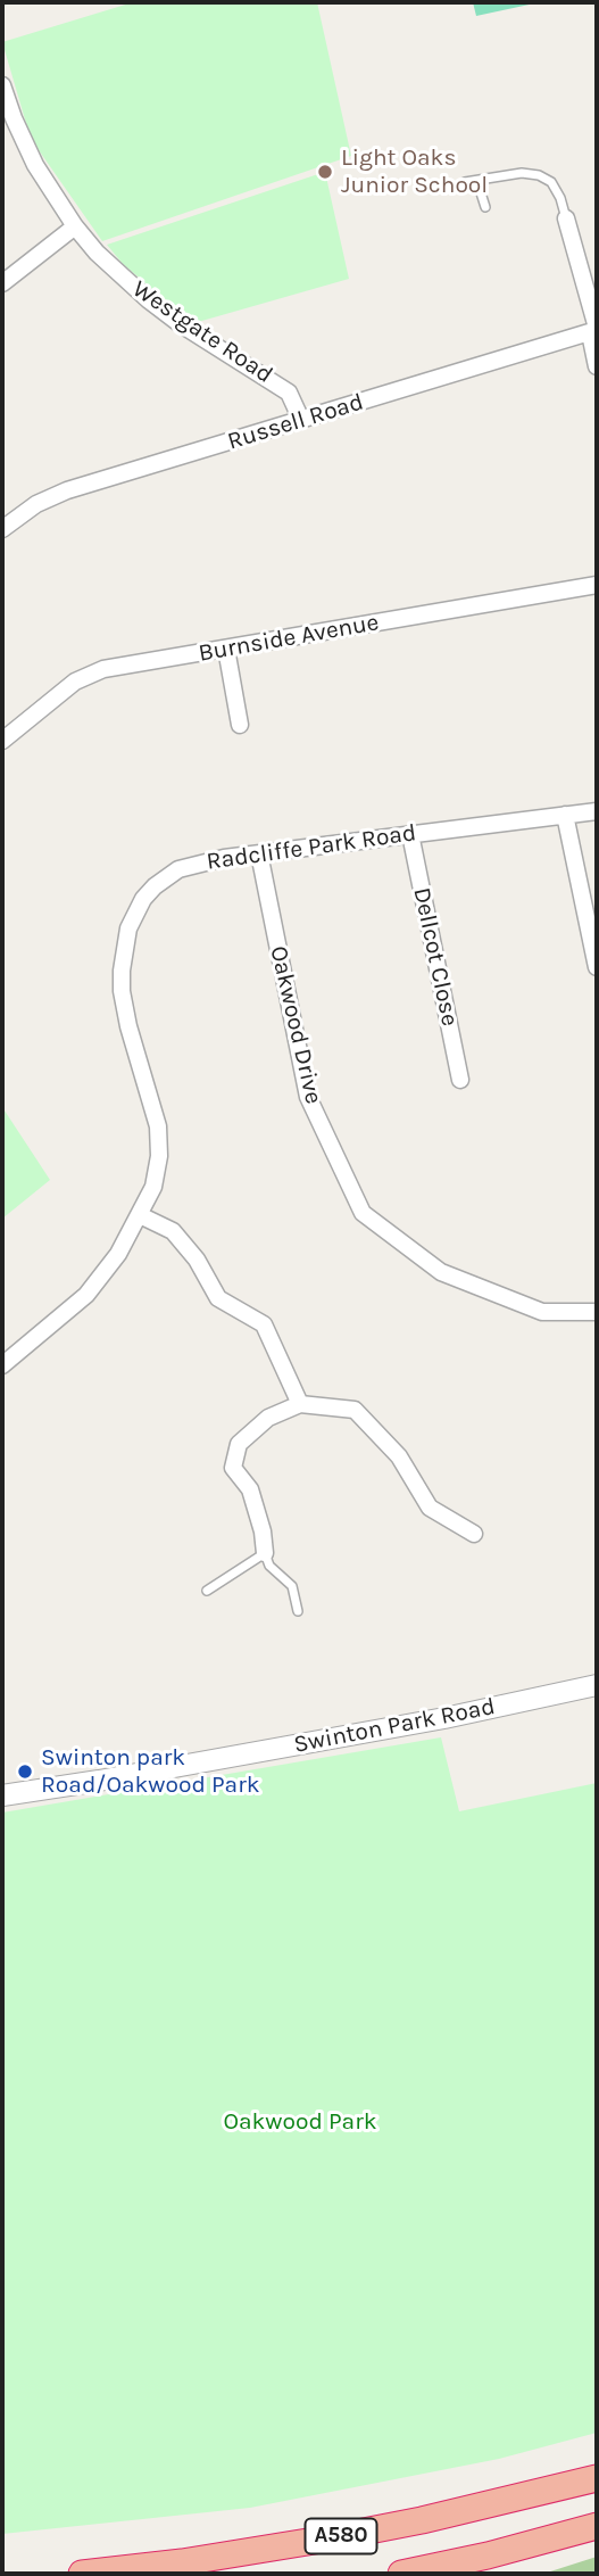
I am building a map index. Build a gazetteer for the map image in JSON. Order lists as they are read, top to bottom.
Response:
{
  "streets": {
    "highway": ["A580"],
    "street": [
      "Westgate Road",
      "Russell Road",
      "Burnside Avenue",
      "Radcliffe Park Road",
      "Dellcot Close",
      "Oakwood Drive",
      "Swinton Park Road"
    ]
  },
  "crossings": [
    ["Westgate Road", "Russell Road"],
    ["Radcliffe Park Road", "Dellcot Close"],
    ["Radcliffe Park Road", "Oakwood Drive"]
  ],
  "parks": ["Oakwood Park"],
  "places": ["Light Oaks Junior School", "Swinton park Road/Oakwood Park"]
}
